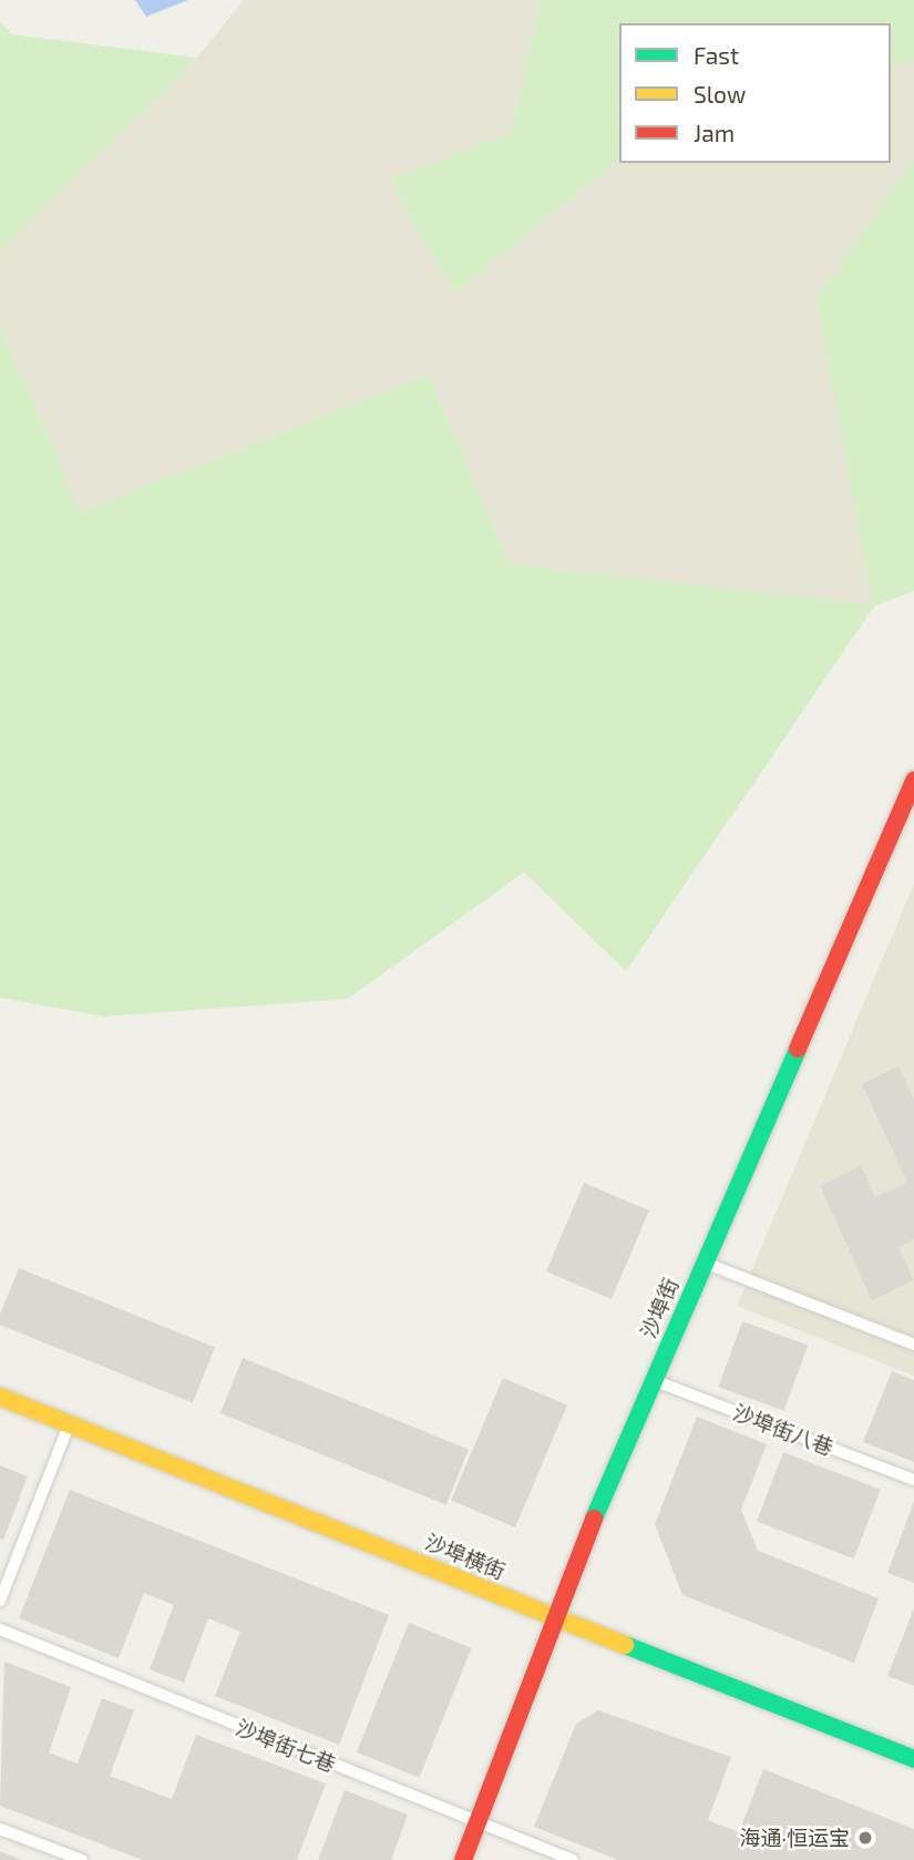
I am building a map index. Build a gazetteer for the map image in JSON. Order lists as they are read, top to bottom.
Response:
{
  "streets": {
    "street": ["沙埠街", "沙埠横街"],
    "lane": ["沙埠街八巷", "沙埠街七巷"]
  },
  "crossings": [
    ["沙埠街", "沙埠街八巷"],
    ["沙埠街", "沙埠横街"],
    ["沙埠街", "沙埠街七巷"]
  ],
  "places": ["海通·恒运宝"],
  "legend": ["Fast", "Slow", "Jam"]
}
